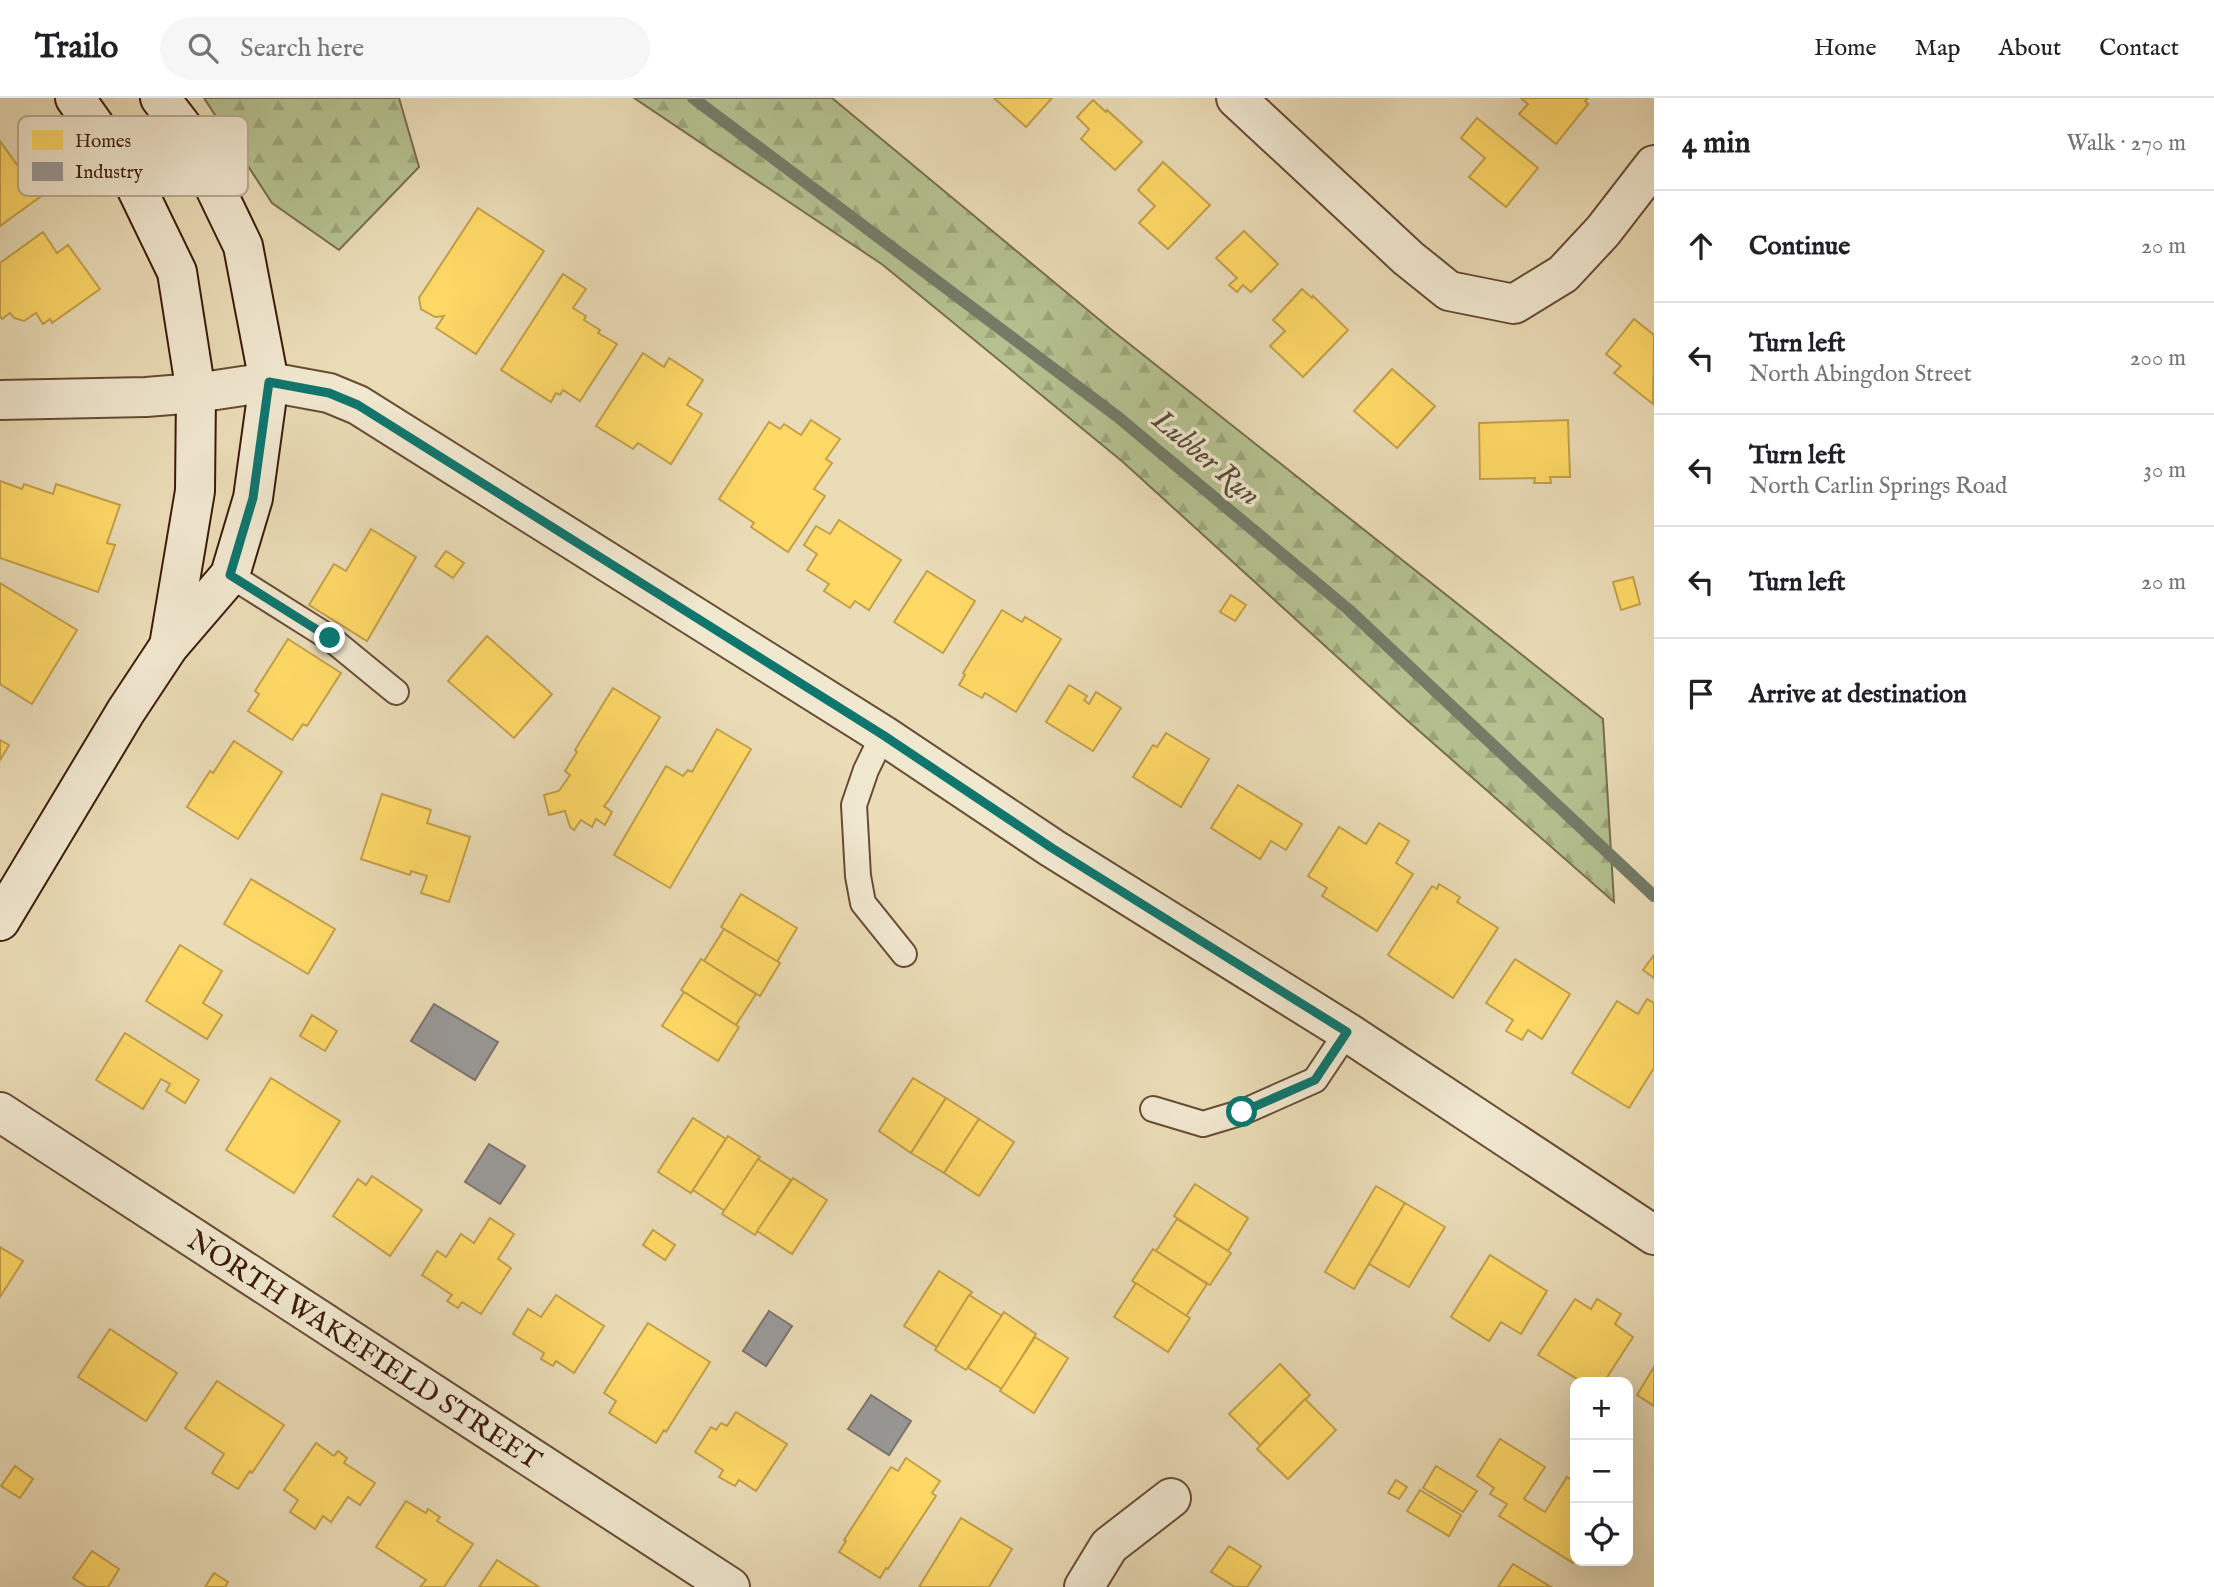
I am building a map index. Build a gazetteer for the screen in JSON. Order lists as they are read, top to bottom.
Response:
{
  "streets": {
    "street": ["NORTH WAKEFIELD STREET"]
  },
  "water": ["Lubber Run"],
  "legend": ["Homes", "Industry"],
  "page": {
    "header": "Trailo",
    "search": "Search here",
    "nav": [
      "Home",
      "Map",
      "About",
      "Contact"
    ],
    "heading": ["4 min", "Walk · 270 m"],
    "list": [
      ["Continue", "20 m"],
      ["Turn left", "North Abingdon Street", "200 m"],
      ["Turn left", "North Carlin Springs Road", "30 m"],
      ["Turn left", "20 m"],
      "Arrive at destination"
    ],
    "map_buttons": ["+", "−"]
  }
}
